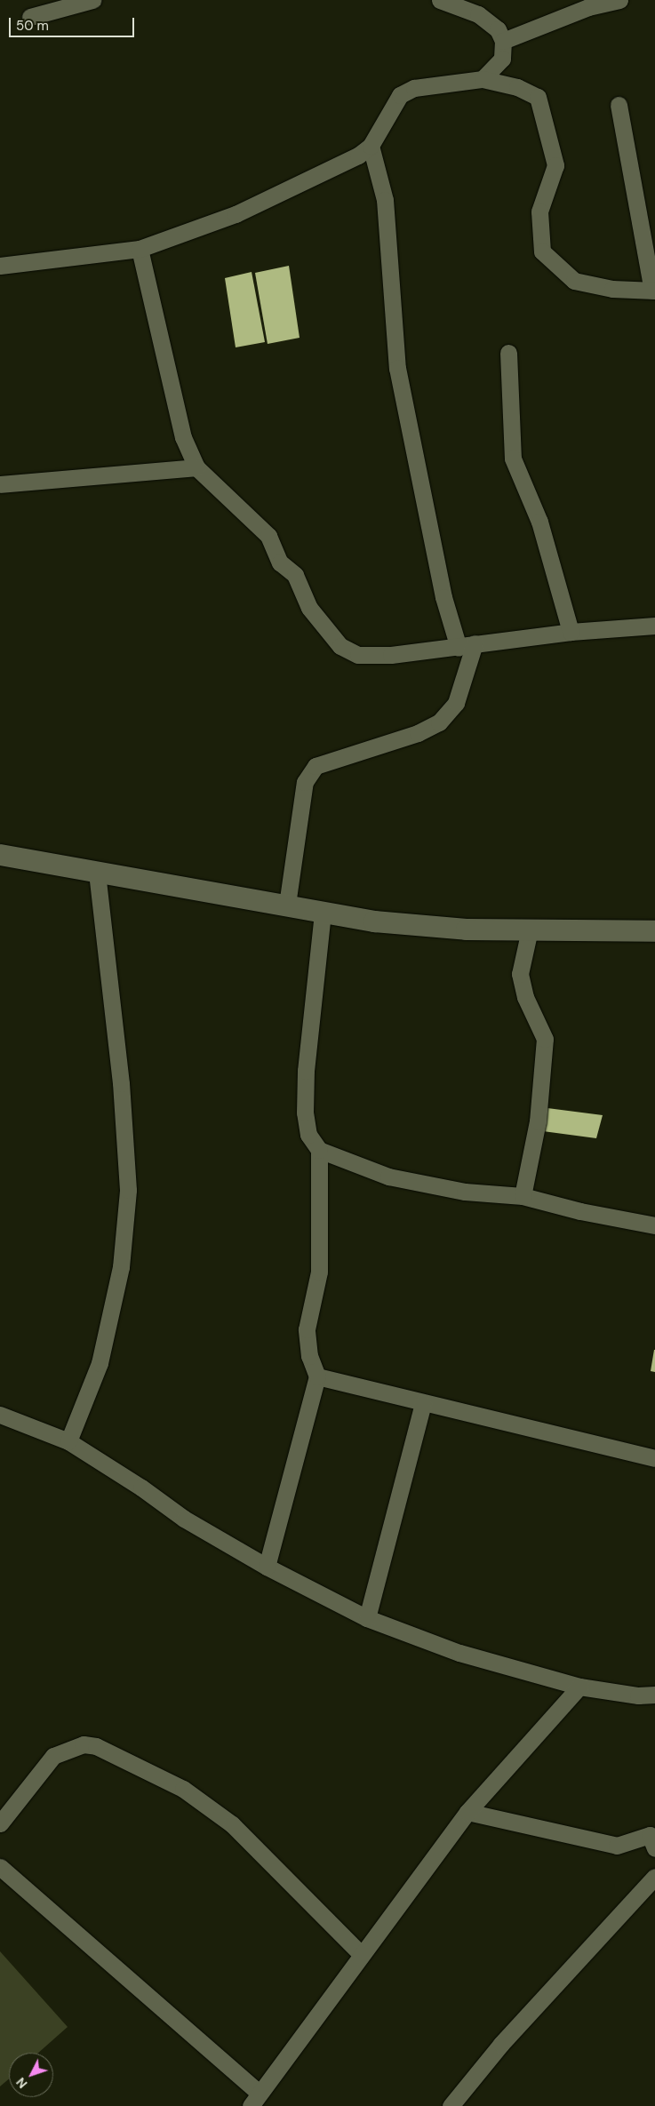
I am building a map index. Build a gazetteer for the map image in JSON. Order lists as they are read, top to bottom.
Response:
{
  "scale_bar": "50 m",
  "north": "bottom left"
}
